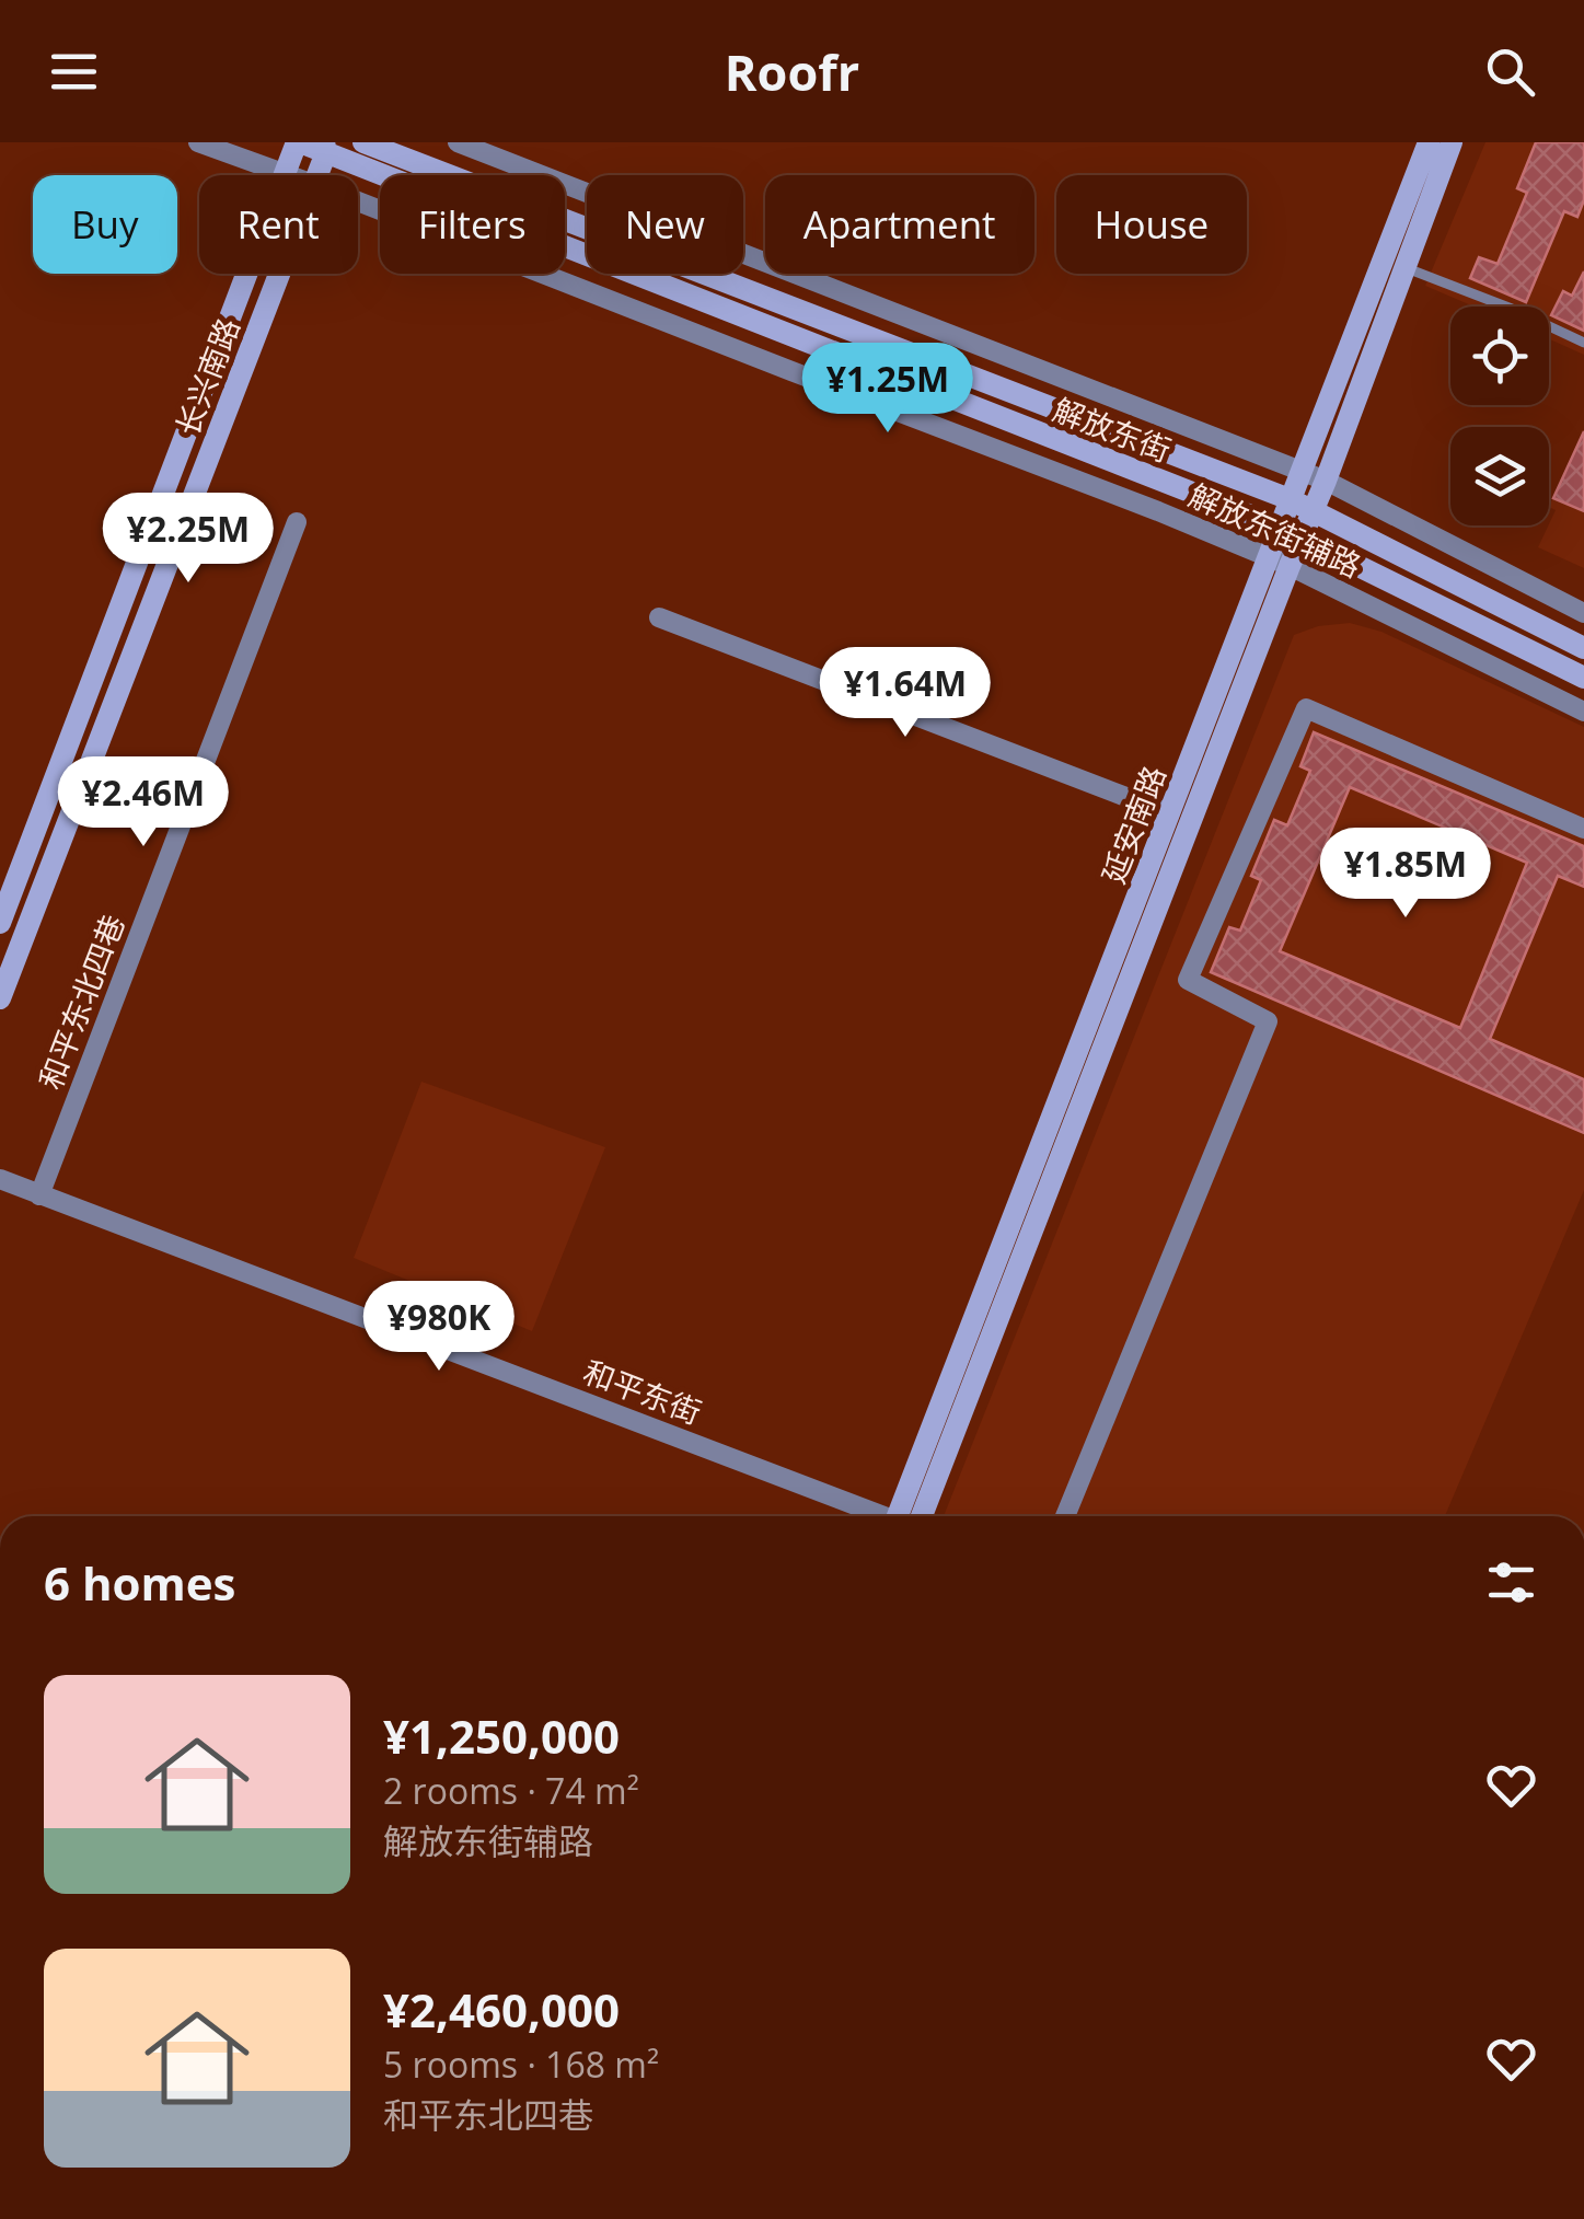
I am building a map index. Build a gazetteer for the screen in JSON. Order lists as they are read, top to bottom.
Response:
{
  "streets": {
    "main road": ["长兴南路", "解放东街", "延安南路"],
    "street": ["解放东街辅路", "和平东北四巷", "和平东街"]
  },
  "crossings": [
    ["长兴南路", "解放东街"],
    ["长兴南路", "解放东街辅路"],
    ["解放东街", "延安南路"],
    ["解放东街辅路", "延安南路"],
    ["和平东北四巷", "和平东街"]
  ],
  "page": {
    "header": "Roofr",
    "chip": [
      "Buy",
      "Rent",
      "Filters",
      "New",
      "Apartment",
      "House"
    ],
    "price": [
      "¥1.25M",
      "¥2.25M",
      "¥1.64M",
      "¥2.46M",
      "¥1.85M",
      "¥980K"
    ],
    "heading": "6 homes",
    "list": [
      {
        "name": "¥1,250,000",
        "note": "2 rooms · 74 m² · 解放东街辅路"
      },
      {
        "name": "¥2,460,000",
        "note": "5 rooms · 168 m² · 和平东北四巷"
      }
    ]
  }
}
